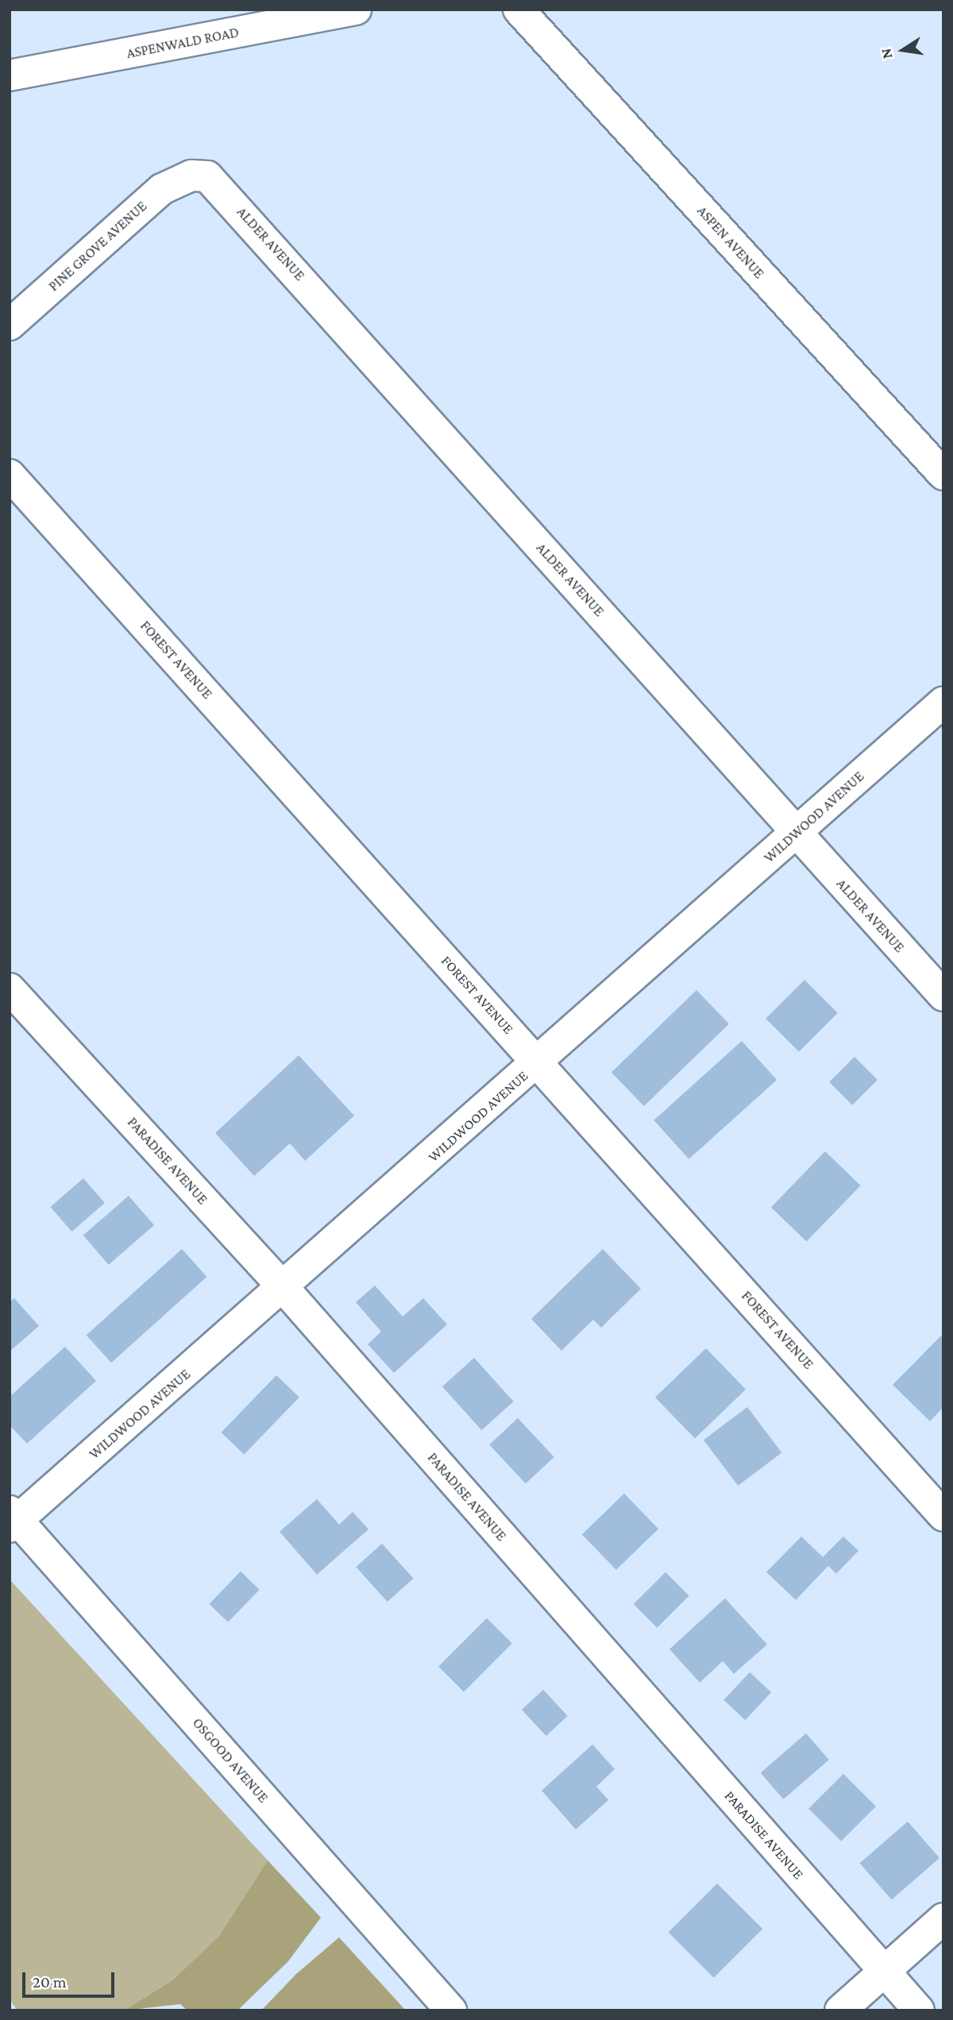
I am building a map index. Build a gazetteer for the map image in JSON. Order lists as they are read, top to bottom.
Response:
{
  "streets": {
    "street": [
      "ASPENWALD ROAD",
      "ASPEN AVENUE",
      "ALDER AVENUE",
      "PINE GROVE AVENUE",
      "FOREST AVENUE",
      "WILDWOOD AVENUE",
      "PARADISE AVENUE",
      "OSGOOD AVENUE"
    ]
  },
  "crossings": [
    ["ALDER AVENUE", "PINE GROVE AVENUE"],
    ["ALDER AVENUE", "WILDWOOD AVENUE"],
    ["FOREST AVENUE", "WILDWOOD AVENUE"],
    ["WILDWOOD AVENUE", "PARADISE AVENUE"],
    ["WILDWOOD AVENUE", "OSGOOD AVENUE"]
  ],
  "scale_bar": "20 m",
  "north": "left"
}
